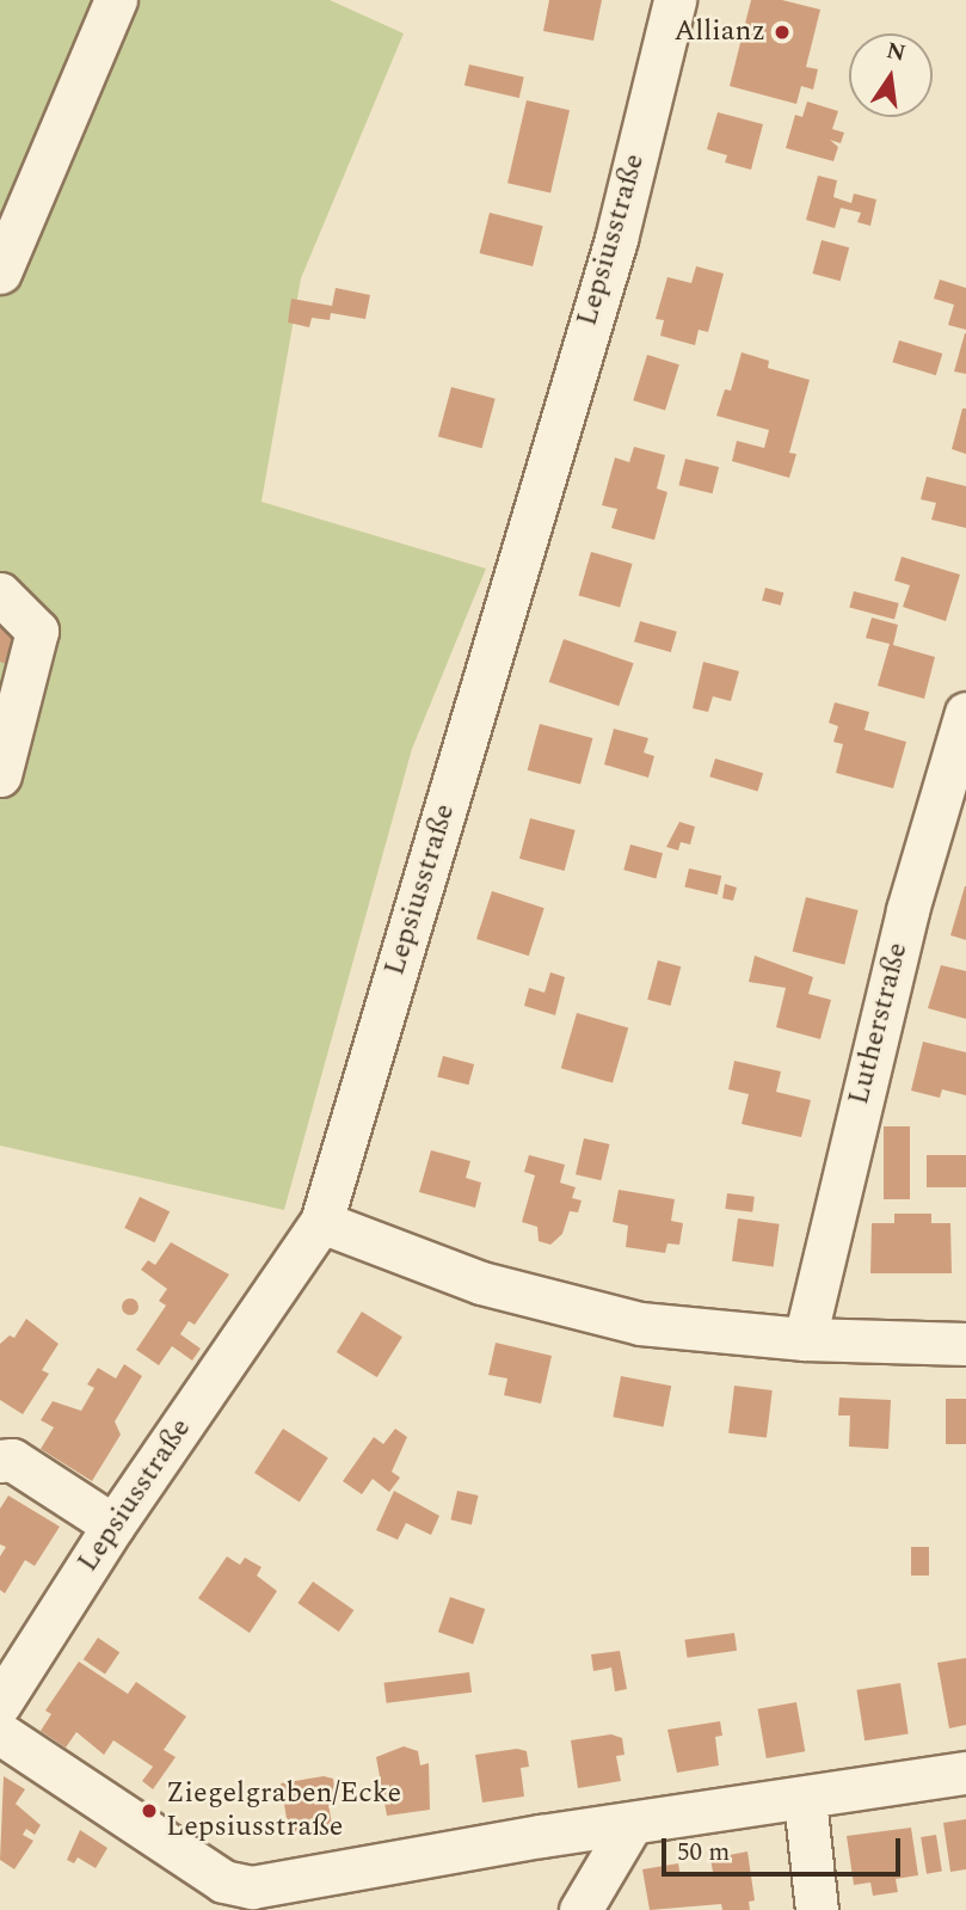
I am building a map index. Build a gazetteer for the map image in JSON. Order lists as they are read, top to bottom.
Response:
{
  "streets": {
    "street": ["Lepsiusstraße", "Lutherstraße"]
  },
  "places": ["Allianz", "Ziegelgraben/Ecke Lepsiusstraße"],
  "scale_bar": "50 m",
  "north": "top"
}
